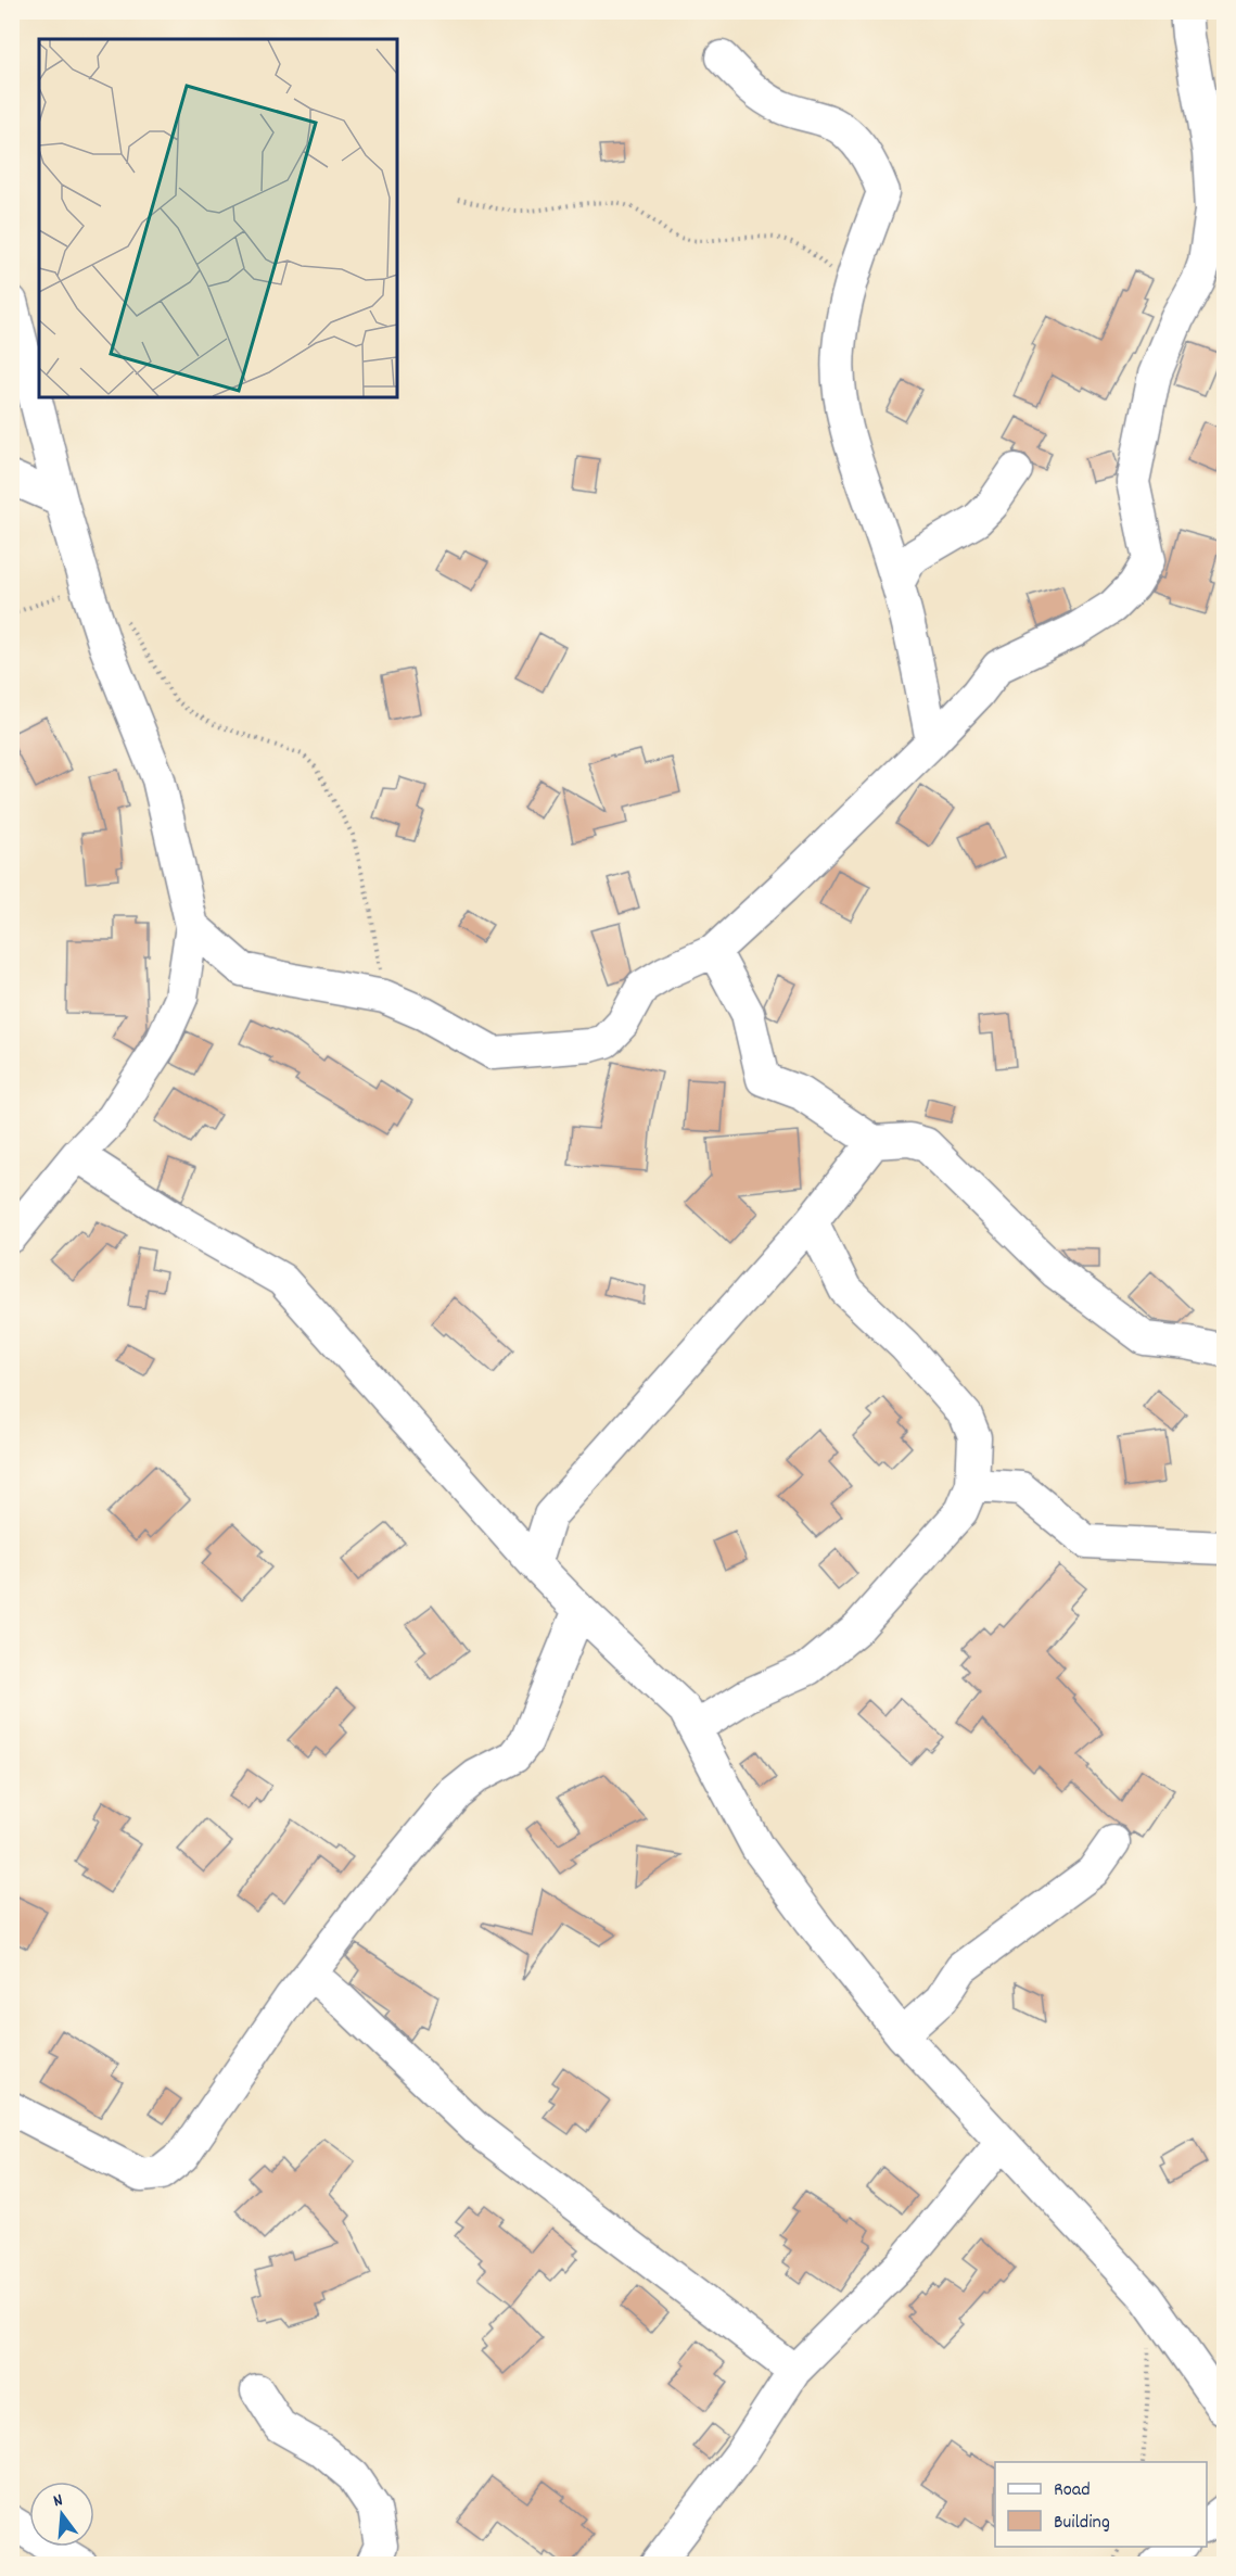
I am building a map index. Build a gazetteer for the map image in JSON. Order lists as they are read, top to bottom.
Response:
{
  "legend": ["Road", "Building"],
  "north": "top"
}
